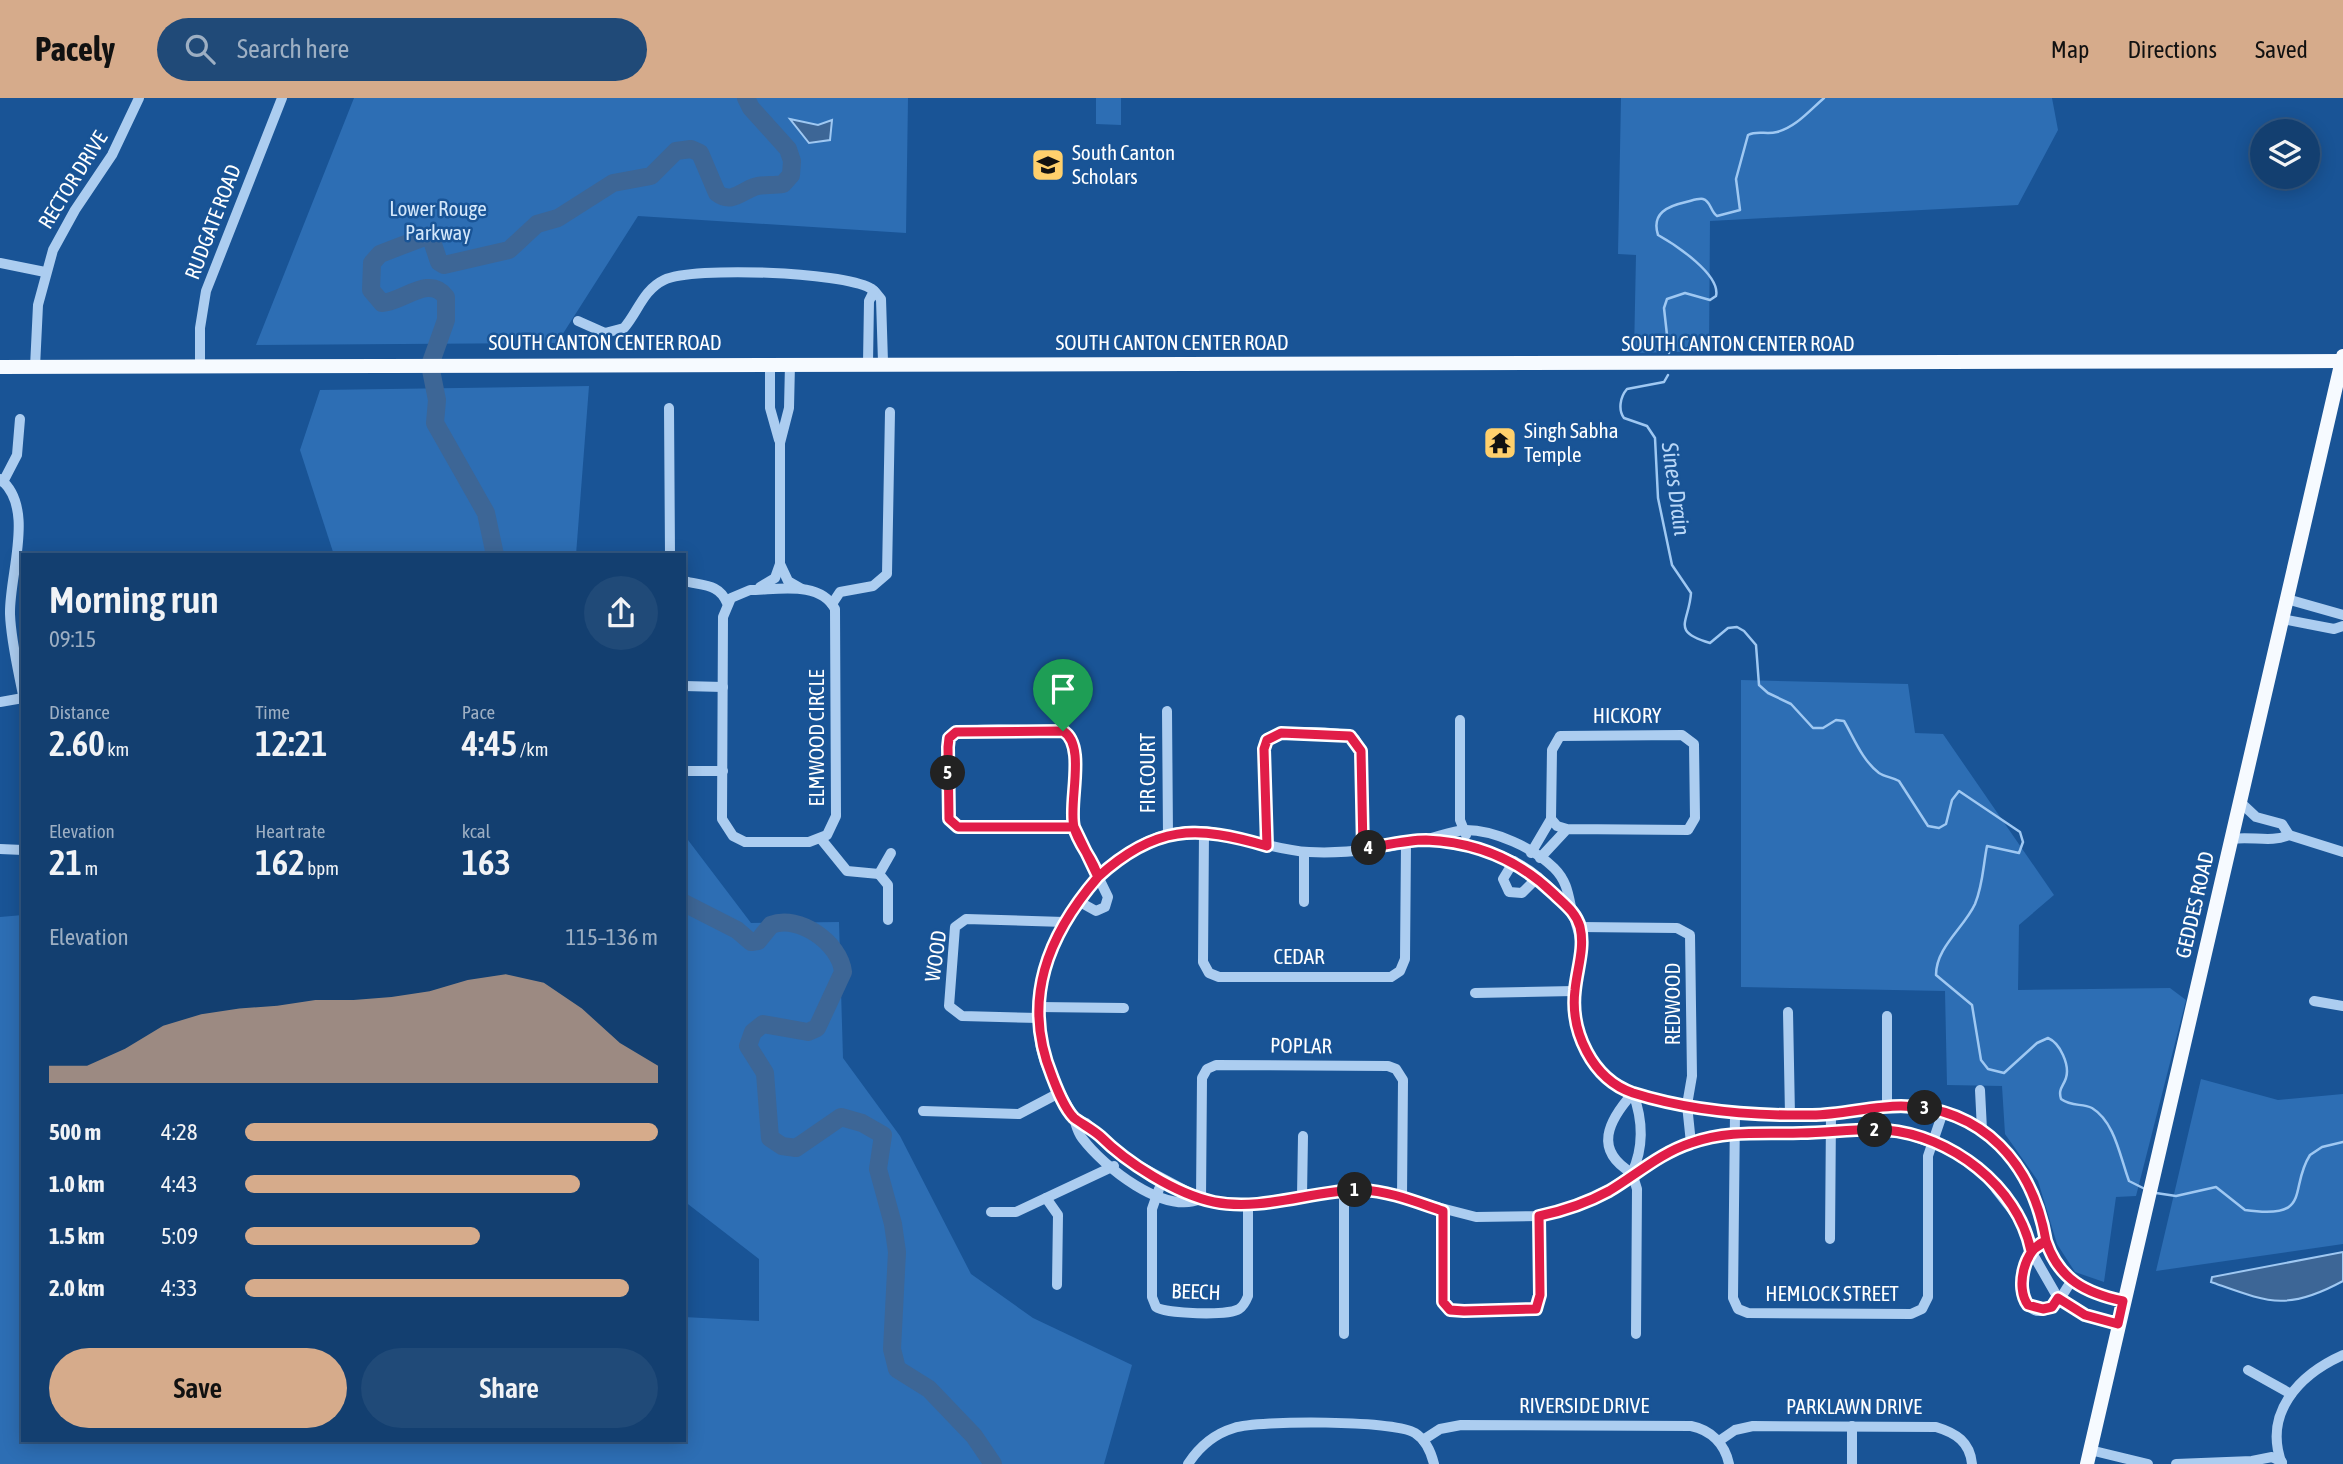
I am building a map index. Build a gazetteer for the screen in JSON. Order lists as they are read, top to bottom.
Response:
{
  "streets": {
    "main road": ["SOUTH CANTON CENTER ROAD", "GEDDES ROAD"],
    "street": [
      "RECTOR DRIVE",
      "RUDGATE ROAD",
      "HICKORY",
      "ELMWOOD CIRCLE",
      "FIR COURT",
      "WOOD",
      "CEDAR",
      "REDWOOD",
      "POPLAR",
      "BEECH",
      "HEMLOCK STREET",
      "RIVERSIDE DRIVE",
      "PARKLAWN DRIVE"
    ]
  },
  "crossings": [
    ["RECTOR DRIVE", "SOUTH CANTON CENTER ROAD"],
    ["RUDGATE ROAD", "SOUTH CANTON CENTER ROAD"],
    ["SOUTH CANTON CENTER ROAD", "GEDDES ROAD"],
    ["RIVERSIDE DRIVE", "PARKLAWN DRIVE"]
  ],
  "water": ["Sines Drain"],
  "parks": ["Lower Rouge Parkway"],
  "places": {
    "school or university": ["South Canton Scholars"],
    "temple": ["Singh Sabha Temple"]
  },
  "page": {
    "header": "Pacely",
    "search": "Search here",
    "nav": ["Map", "Directions", "Saved"],
    "heading": ["Morning run", "09:15"],
    "stats": [
      ["Distance", "2.60 km"],
      ["Time", "12:21"],
      ["Pace", "4:45 /km"],
      ["Elevation", "21 m"],
      ["Heart rate", "162 bpm"],
      ["kcal", "163"]
    ],
    "pins": [
      "5",
      "4",
      "3",
      "2",
      "1"
    ],
    "chart": ["Elevation", "115–136 m"],
    "list": [
      {
        "name": "500 m",
        "note": "4:28"
      },
      {
        "name": "1.0 km",
        "note": "4:43"
      },
      {
        "name": "1.5 km",
        "note": "5:09"
      },
      {
        "name": "2.0 km",
        "note": "4:33"
      }
    ],
    "buttons": ["Save", "Share"]
  }
}
